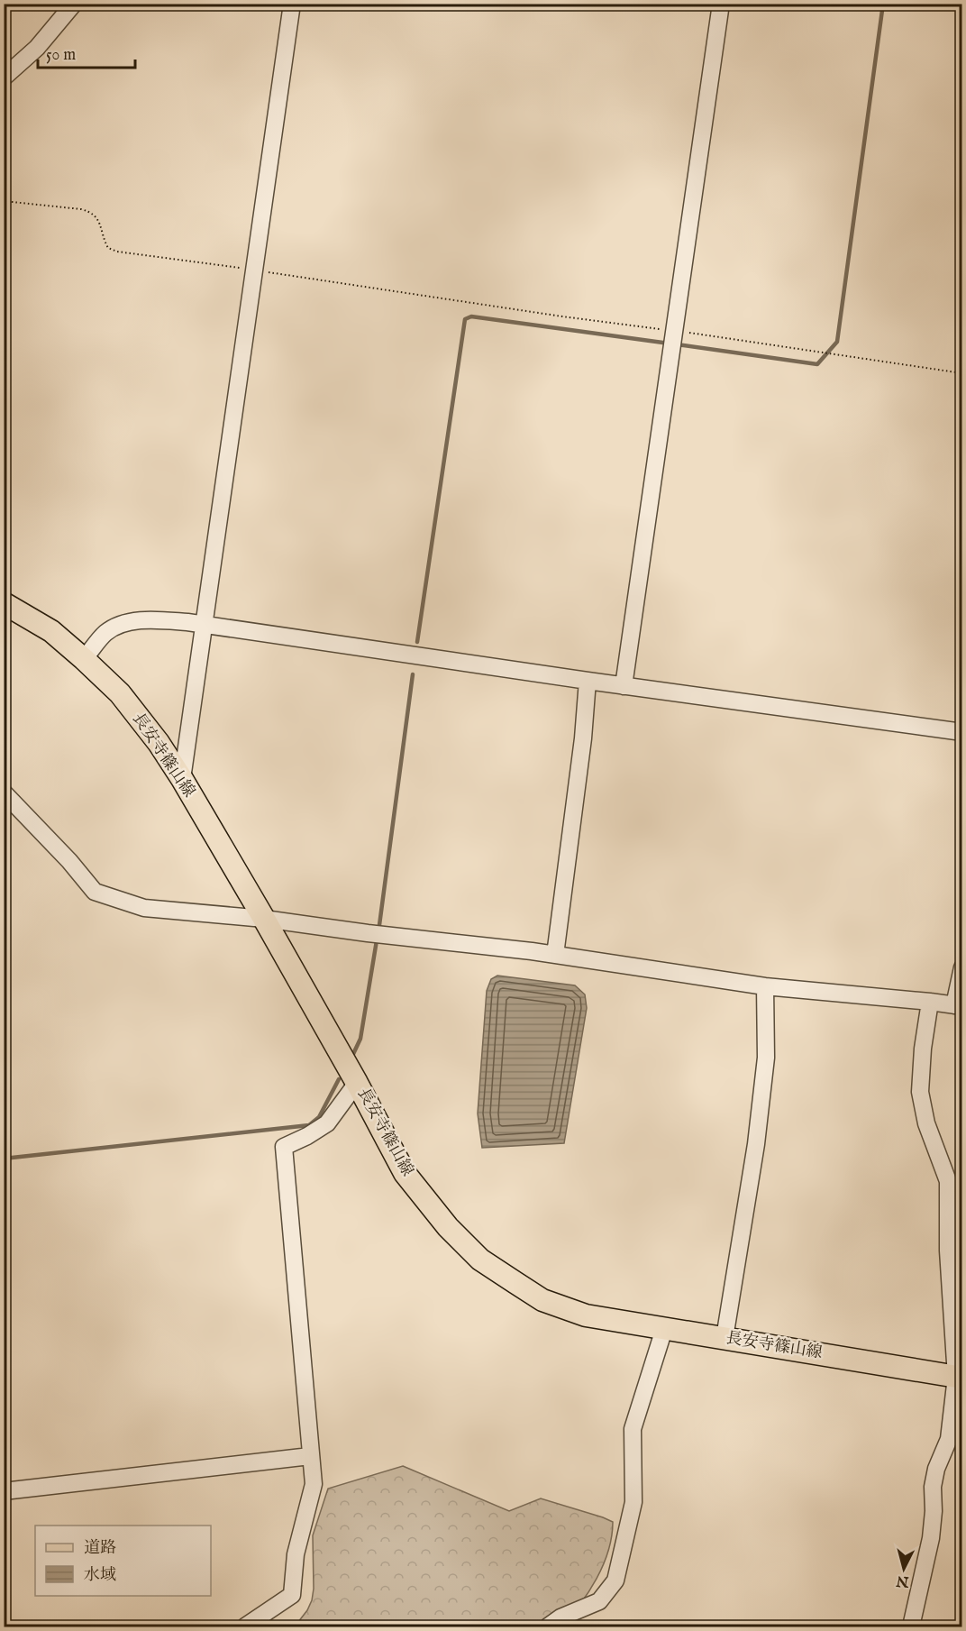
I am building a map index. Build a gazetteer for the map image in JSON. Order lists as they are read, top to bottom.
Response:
{
  "streets": {
    "main road": ["長安寺篠山線"]
  },
  "legend": ["道路", "水域"],
  "scale_bar": "50 m",
  "north": "bottom"
}
